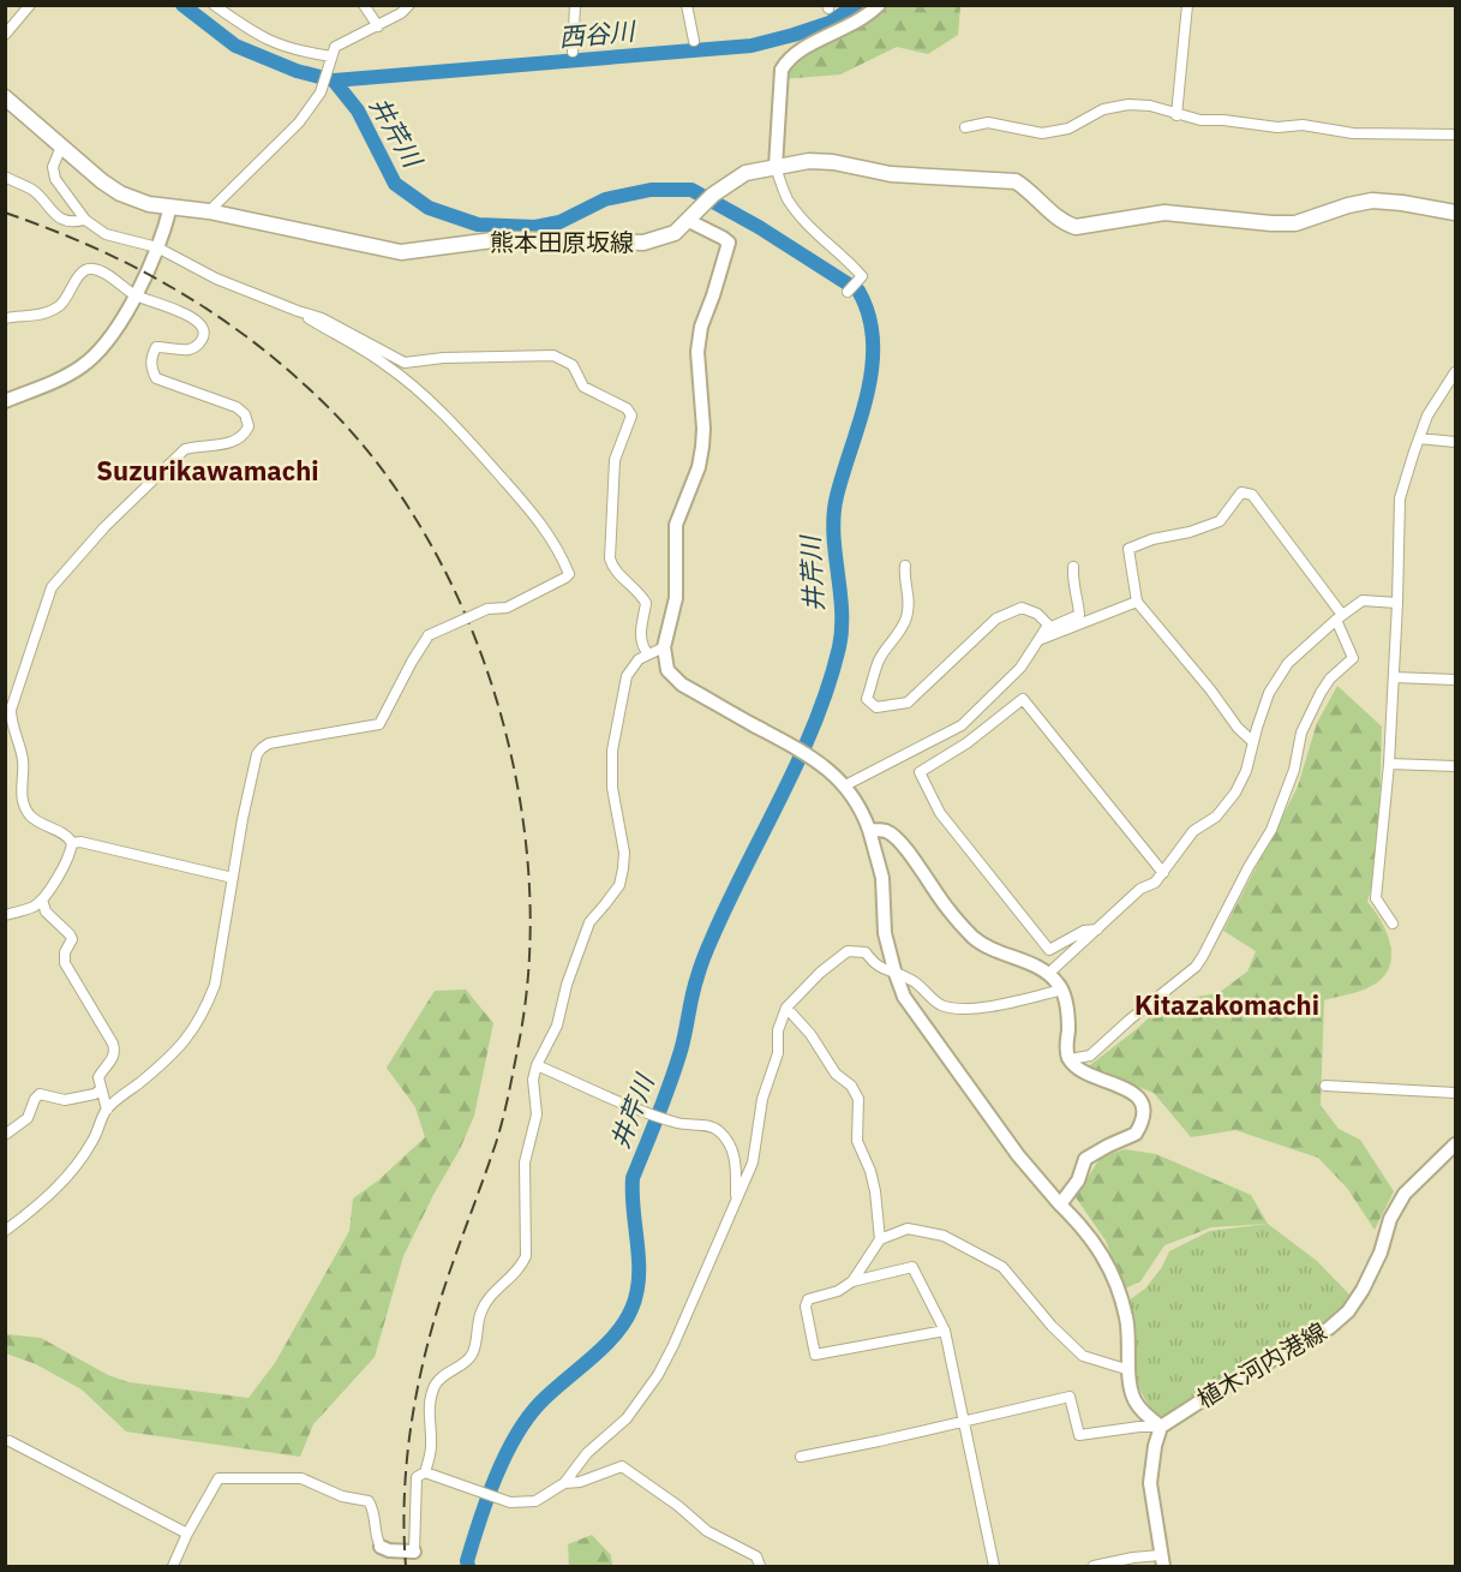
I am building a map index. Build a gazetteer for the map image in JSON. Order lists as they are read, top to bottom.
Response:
{
  "streets": {
    "main road": ["熊本田原坂線"],
    "street": ["植木河内港線"]
  },
  "districts": ["Suzurikawamachi", "Kitazakomachi"],
  "water": ["西谷川", "井芹川"]
}
